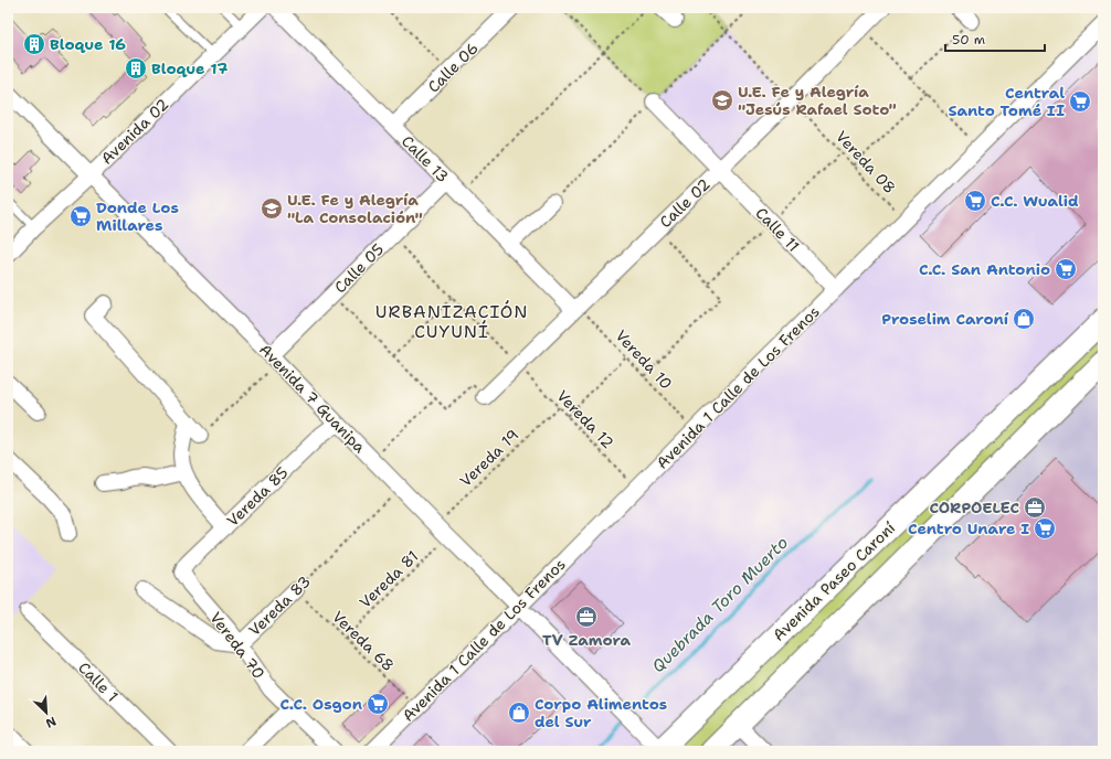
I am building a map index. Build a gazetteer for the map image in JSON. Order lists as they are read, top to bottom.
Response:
{
  "streets": {
    "street": [
      "Calle 06",
      "Avenida 02",
      "Calle 13",
      "Calle 02",
      "Calle 11",
      "Calle 05",
      "Avenida 1 Calle de Los Frenos",
      "Avenida 7 Guanipa",
      "Vereda 85",
      "Avenida Paseo Caroní",
      "Vereda 83",
      "Vereda 70",
      "Calle 1"
    ],
    "path": [
      "Vereda 08",
      "Vereda 10",
      "Vereda 12",
      "Vereda 19",
      "Vereda 81",
      "Vereda 68"
    ]
  },
  "crossings": [
    ["Calle 06", "Calle 13"],
    ["Avenida 02", "Avenida 7 Guanipa"],
    ["Calle 13", "Calle 02"],
    ["Calle 13", "Calle 05"],
    ["Calle 13", "Vereda 10"],
    ["Vereda 08", "Calle 02"],
    ["Vereda 08", "Avenida 1 Calle de Los Frenos"],
    ["Calle 02", "Calle 11"],
    ["Calle 02", "Vereda 10"],
    ["Calle 02", "Vereda 12"],
    ["Calle 11", "Avenida 1 Calle de Los Frenos"],
    ["Calle 05", "Avenida 7 Guanipa"],
    ["Calle 05", "Vereda 12"],
    ["Vereda 10", "Avenida 1 Calle de Los Frenos"],
    ["Avenida 1 Calle de Los Frenos", "Avenida 7 Guanipa"],
    ["Avenida 1 Calle de Los Frenos", "Vereda 12"],
    ["Avenida 1 Calle de Los Frenos", "Vereda 68"],
    ["Avenida 7 Guanipa", "Vereda 19"],
    ["Avenida 7 Guanipa", "Vereda 85"],
    ["Avenida 7 Guanipa", "Vereda 81"],
    ["Avenida 7 Guanipa", "Avenida Paseo Caroní"],
    ["Avenida 7 Guanipa", "Vereda 83"],
    ["Vereda 12", "Vereda 19"],
    ["Vereda 85", "Vereda 70"],
    ["Vereda 81", "Vereda 68"],
    ["Vereda 83", "Vereda 68"],
    ["Vereda 83", "Vereda 70"]
  ],
  "districts": ["URBANIZACIÓN CUYUNÍ"],
  "water": ["Quebrada Toro Muerto"],
  "places": {
    "building": ["Bloque 16", "Bloque 17"],
    "school or university": ["U.E. Fe y Alegría \"Jesús Rafael Soto\"", "U.E. Fe y Alegría \"La Consolación\""],
    "supermarket": [
      "Central Santo Tomé II",
      "C.C. Wualid",
      "Donde Los Millares",
      "C.C. San Antonio",
      "Centro Unare I",
      "C.C. Osgon"
    ],
    "shop": ["Proselim Caroní", "Corpo Alimentos del Sur"],
    "office": ["CORPOELEC", "TV Zamora"]
  },
  "scale_bar": "50 m",
  "north": "bottom right"
}
